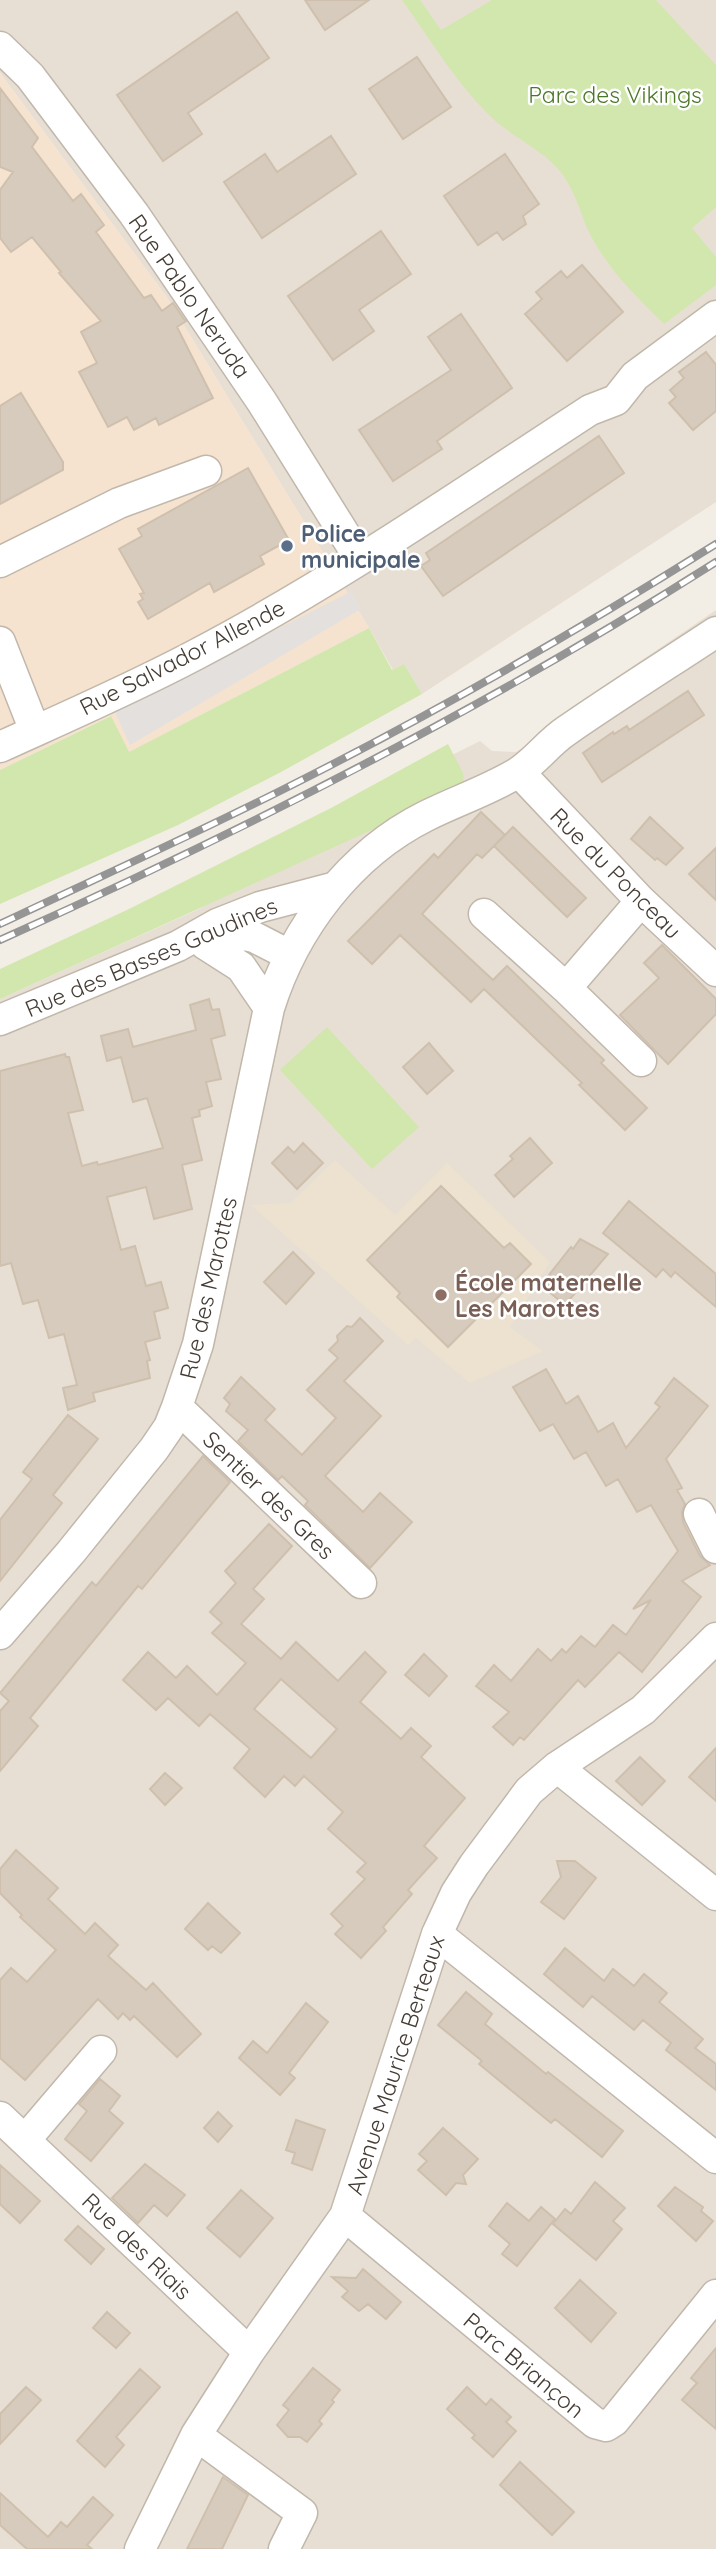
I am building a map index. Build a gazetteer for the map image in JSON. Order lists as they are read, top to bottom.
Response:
{
  "streets": {
    "street": [
      "Rue Pablo Neruda",
      "Rue Salvador Allende",
      "Rue du Ponceau",
      "Rue des Basses Gaudines",
      "Rue des Marottes",
      "Sentier des Gres",
      "Avenue Maurice Berteaux",
      "Rue des Riais",
      "Parc Briançon"
    ]
  },
  "crossings": [
    ["Rue Pablo Neruda", "Rue Salvador Allende"],
    ["Rue des Basses Gaudines", "Rue des Marottes"],
    ["Rue des Marottes", "Sentier des Gres"],
    ["Avenue Maurice Berteaux", "Rue des Riais"],
    ["Avenue Maurice Berteaux", "Parc Briançon"]
  ],
  "parks": ["Parc des Vikings"],
  "places": ["Police municipale", "École maternelle Les Marottes"]
}
